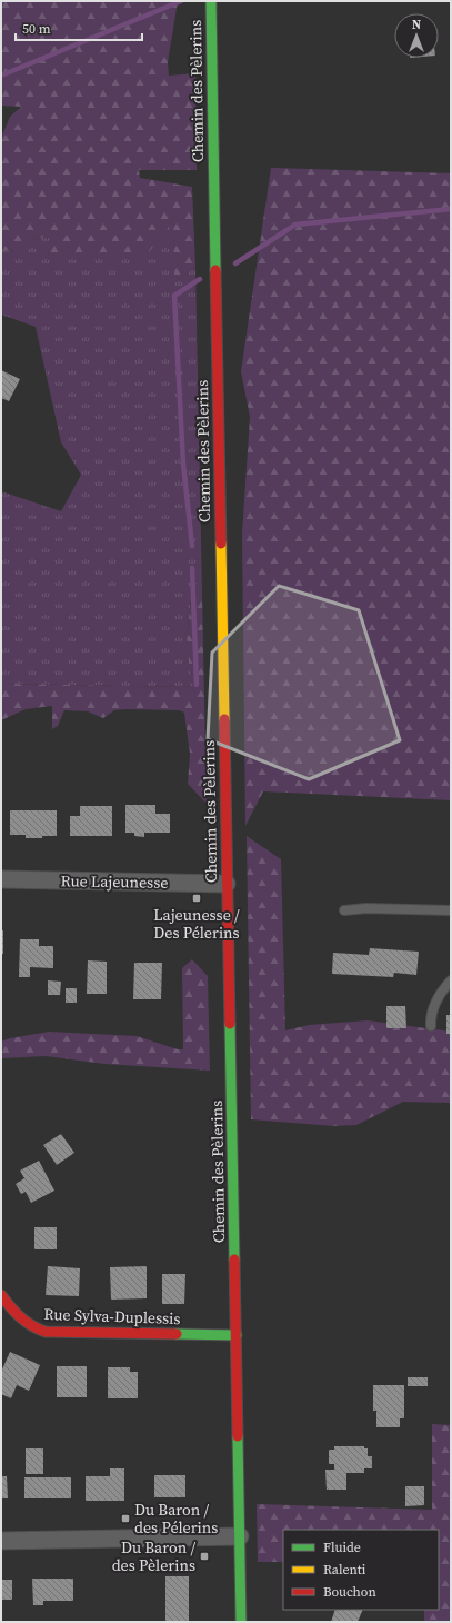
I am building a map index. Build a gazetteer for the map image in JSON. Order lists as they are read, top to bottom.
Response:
{
  "streets": {
    "street": ["Chemin des Pèlerins", "Rue Lajeunesse", "Rue Sylva-Duplessis"]
  },
  "crossings": [
    ["Chemin des Pèlerins", "Rue Lajeunesse"],
    ["Chemin des Pèlerins", "Rue Sylva-Duplessis"]
  ],
  "places": {
    "transit": ["Lajeunesse / Des Pélerins", "Du Baron / des Pélerins", "Du Baron / des Pèlerins"]
  },
  "legend": ["Fluide", "Ralenti", "Bouchon"],
  "scale_bar": "50 m",
  "north": "top"
}
